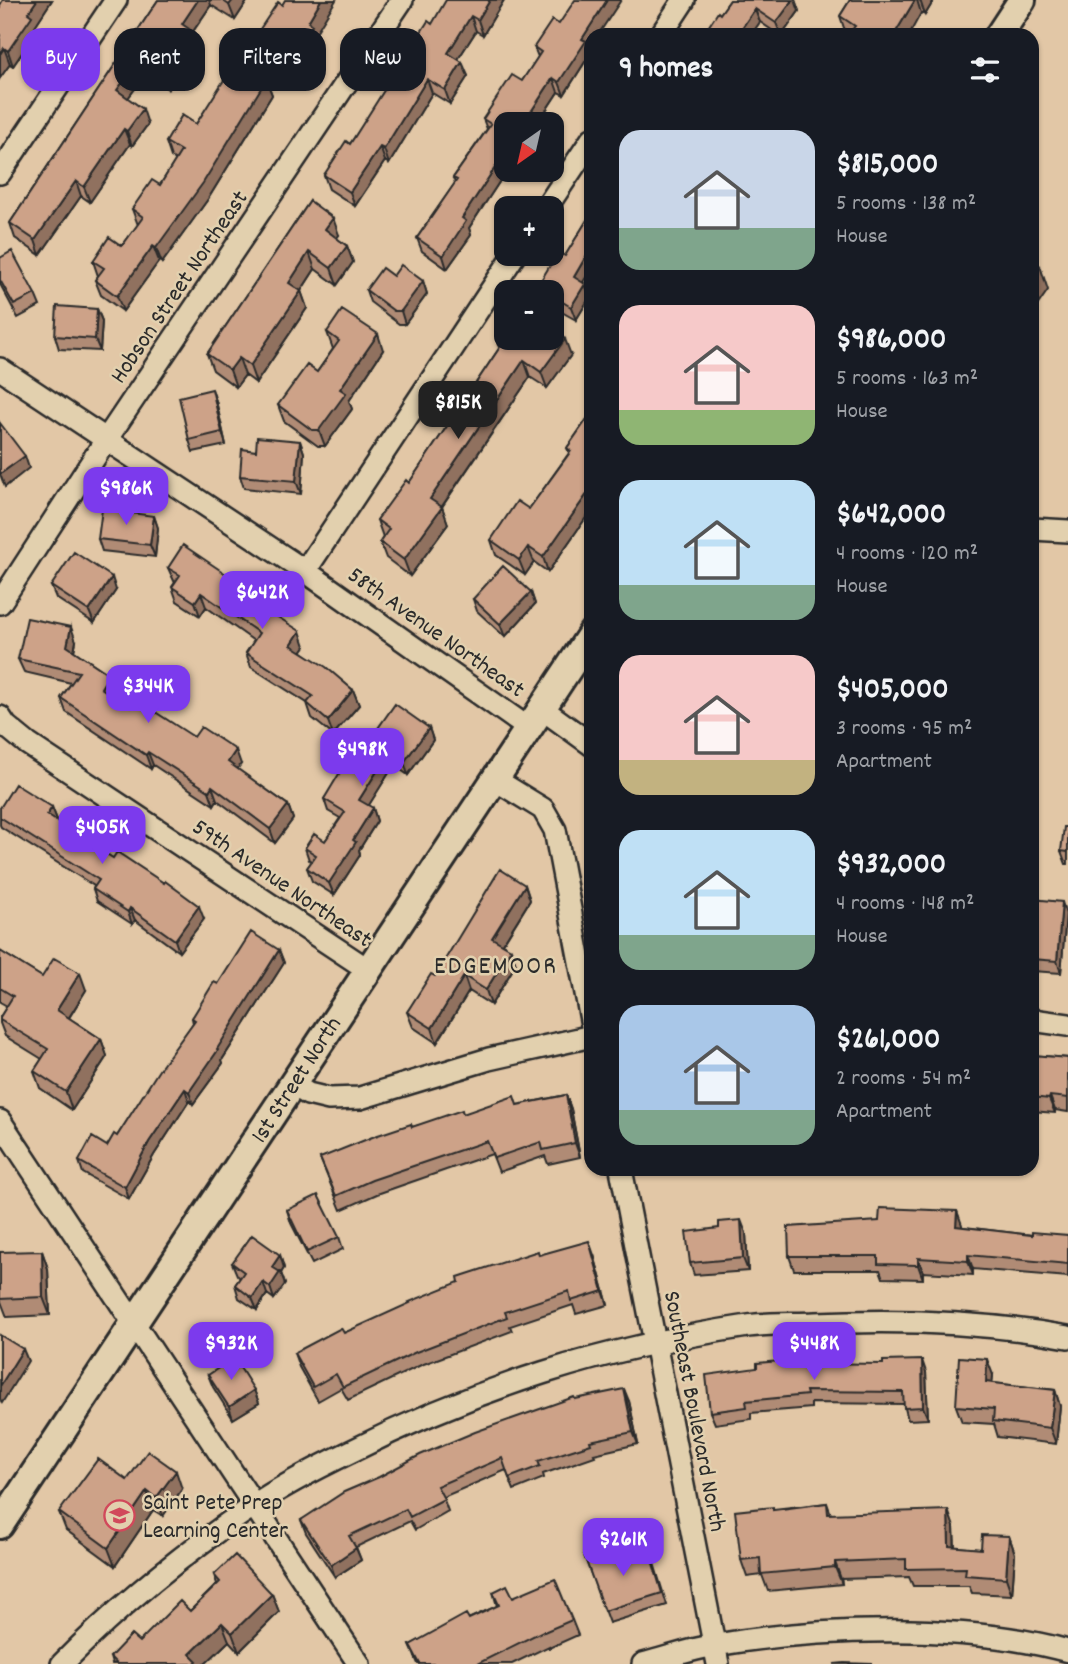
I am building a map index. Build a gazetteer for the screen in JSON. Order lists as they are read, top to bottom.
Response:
{
  "streets": {
    "street": [
      "Hobson Street Northeast",
      "58th Avenue Northeast",
      "59th Avenue Northeast",
      "1st Street North",
      "Southeast Boulevard North"
    ]
  },
  "crossings": [
    ["Hobson Street Northeast", "58th Avenue Northeast"],
    ["58th Avenue Northeast", "1st Street North"],
    ["59th Avenue Northeast", "1st Street North"]
  ],
  "districts": ["EDGEMOOR"],
  "places": {
    "school or university": ["Saint Pete Prep Learning Center"]
  },
  "north": "bottom left",
  "page": {
    "chip": [
      "Buy",
      "Rent",
      "Filters",
      "New"
    ],
    "heading": "9 homes",
    "map_buttons": ["+", "−"],
    "list": [
      {
        "name": "$815,000",
        "note": "5 rooms · 138 m² · House"
      },
      {
        "name": "$986,000",
        "note": "5 rooms · 163 m² · House"
      },
      {
        "name": "$642,000",
        "note": "4 rooms · 120 m² · House"
      },
      {
        "name": "$405,000",
        "note": "3 rooms · 95 m² · Apartment"
      },
      {
        "name": "$932,000",
        "note": "4 rooms · 148 m² · House"
      },
      {
        "name": "$261,000",
        "note": "2 rooms · 54 m² · Apartment"
      }
    ],
    "price": [
      "$815K",
      "$986K",
      "$642K",
      "$344K",
      "$498K",
      "$405K",
      "$932K",
      "$448K",
      "$261K"
    ]
  }
}
